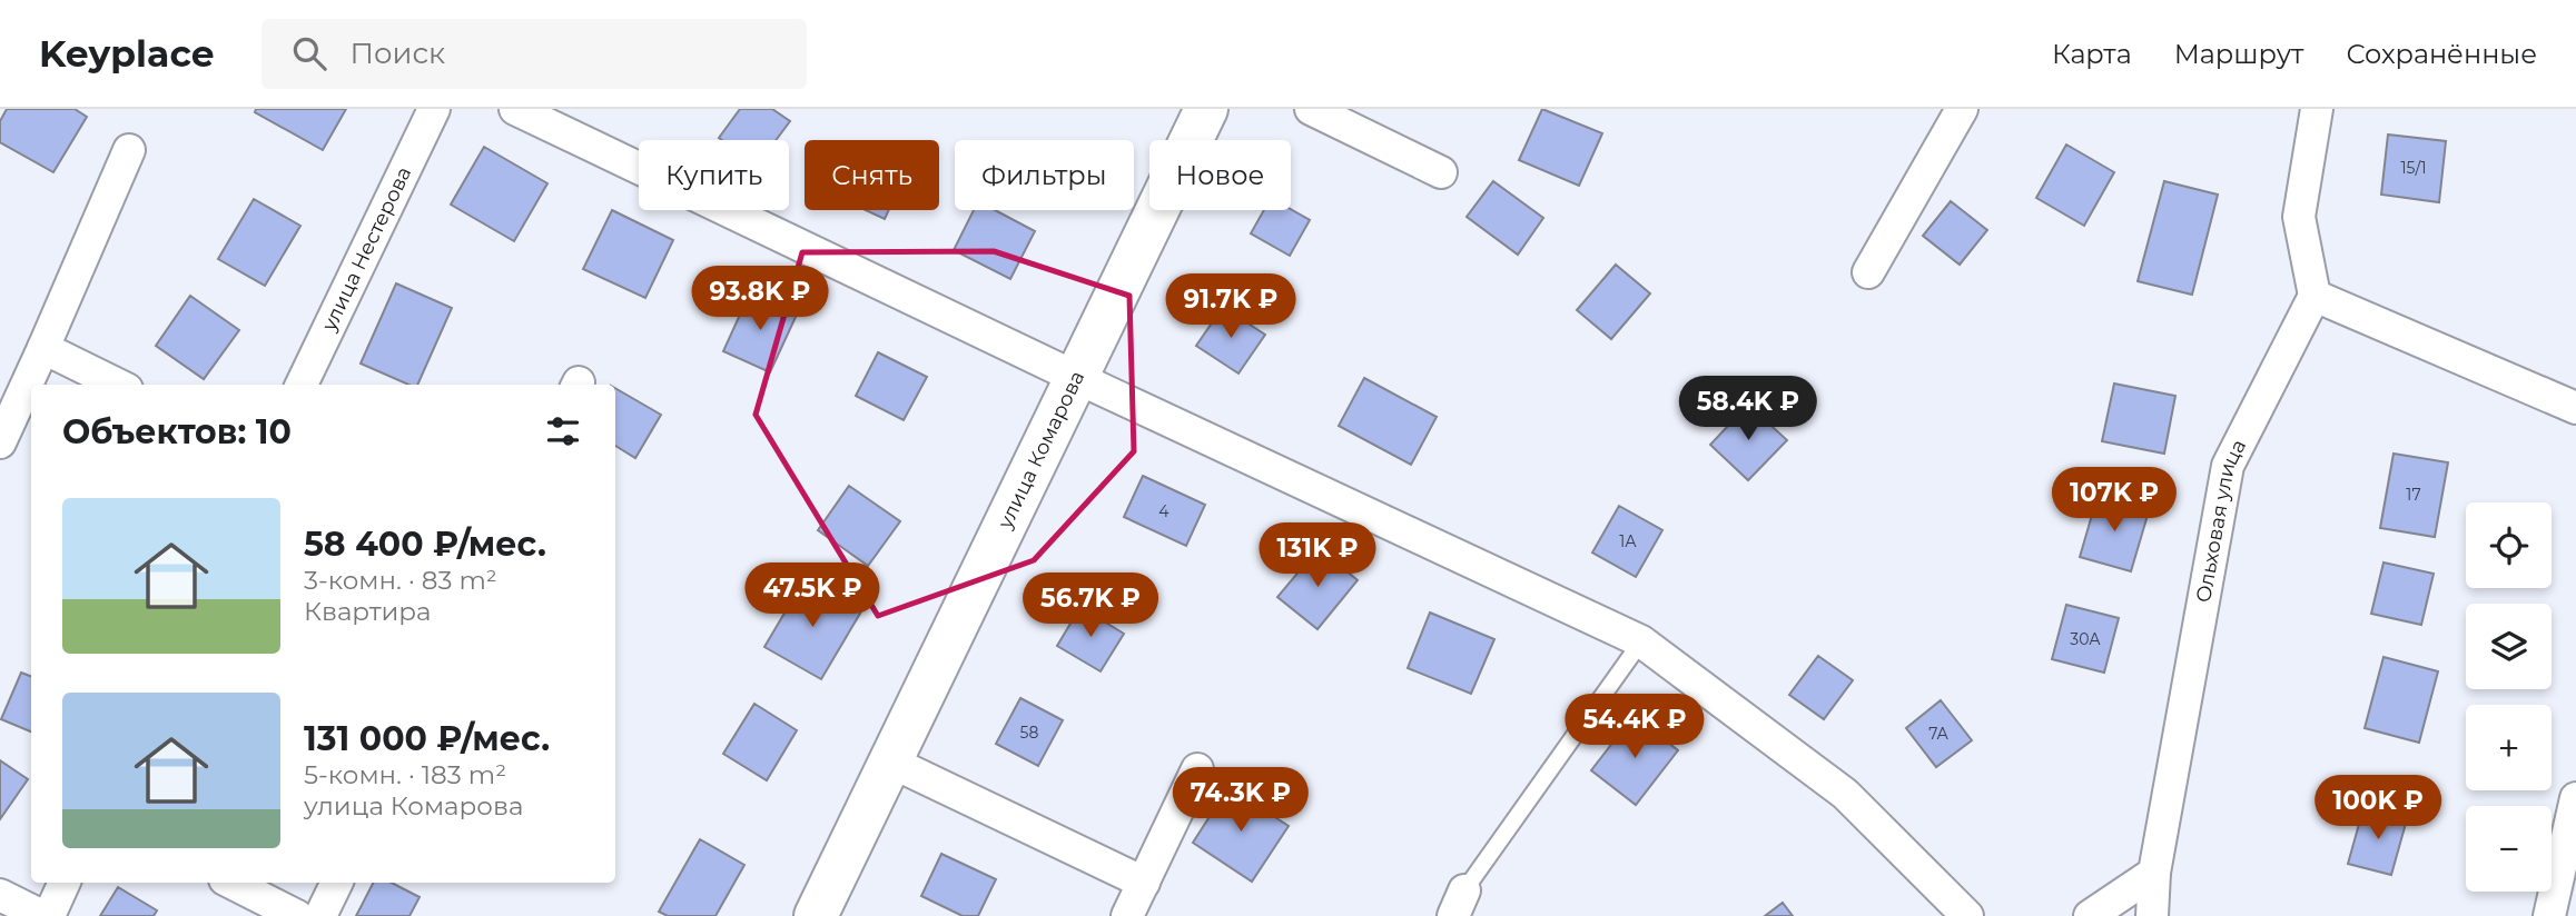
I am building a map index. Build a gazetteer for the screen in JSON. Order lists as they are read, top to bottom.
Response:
{
  "streets": {
    "main road": ["улица Комарова"],
    "street": ["улица Нестерова", "Ольховая улица"]
  },
  "house_numbers": [
    "15/1",
    "17",
    "4",
    "1А",
    "30А",
    "58",
    "7А"
  ],
  "page": {
    "header": "Keyplace",
    "search": "Поиск",
    "nav": ["Карта", "Маршрут", "Сохранённые"],
    "chip": [
      "Купить",
      "Снять",
      "Фильтры",
      "Новое"
    ],
    "price": [
      "93.8K ₽",
      "91.7K ₽",
      "58.4K ₽",
      "107K ₽",
      "131K ₽",
      "47.5K ₽",
      "56.7K ₽",
      "54.4K ₽",
      "74.3K ₽",
      "100K ₽"
    ],
    "heading": "Объектов: 10",
    "list": [
      {
        "name": "58 400 ₽/мес.",
        "note": "3-комн. · 83 m² · Квартира"
      },
      {
        "name": "131 000 ₽/мес.",
        "note": "5-комн. · 183 m² · улица Комарова"
      }
    ],
    "map_buttons": ["+", "−"]
  }
}
